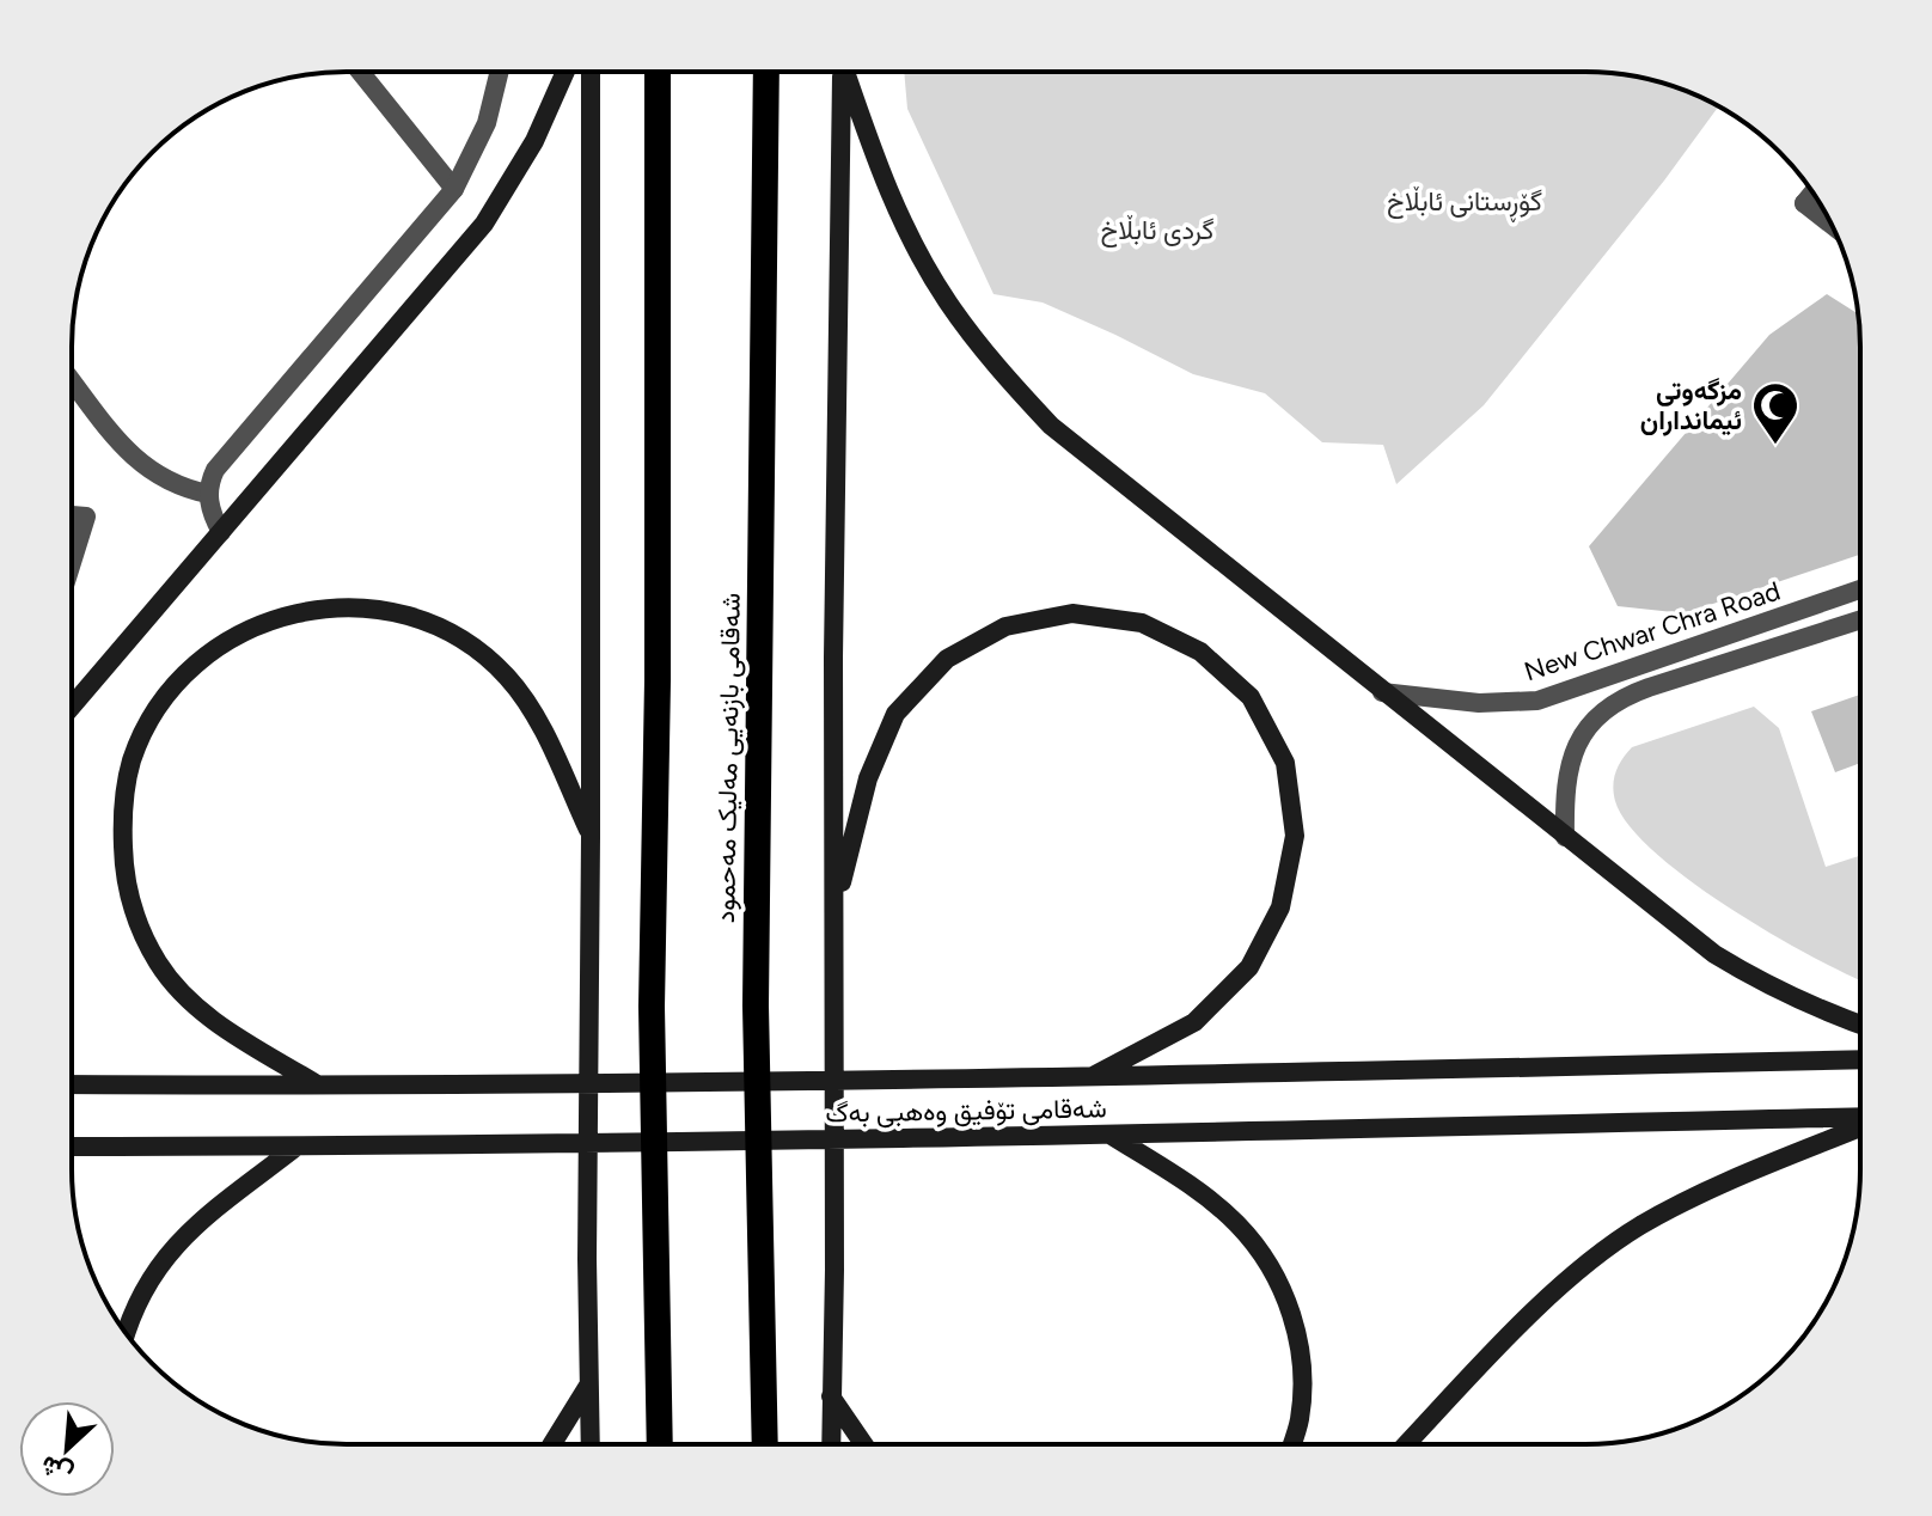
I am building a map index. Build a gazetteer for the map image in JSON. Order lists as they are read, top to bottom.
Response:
{
  "streets": {
    "highway": ["شەقامی بازنەیی مەلیک مەحمود"],
    "main road": ["شەقامی تۆفیق وەهبی بەگ"],
    "street": ["New Chwar Chra Road"]
  },
  "parks": ["گۆڕستانی ئابڵاخ", "گردی ئابڵاخ"],
  "places": {
    "mosque": ["مزگەوتی ئیمانداران"]
  },
  "north": "bottom left"
}
